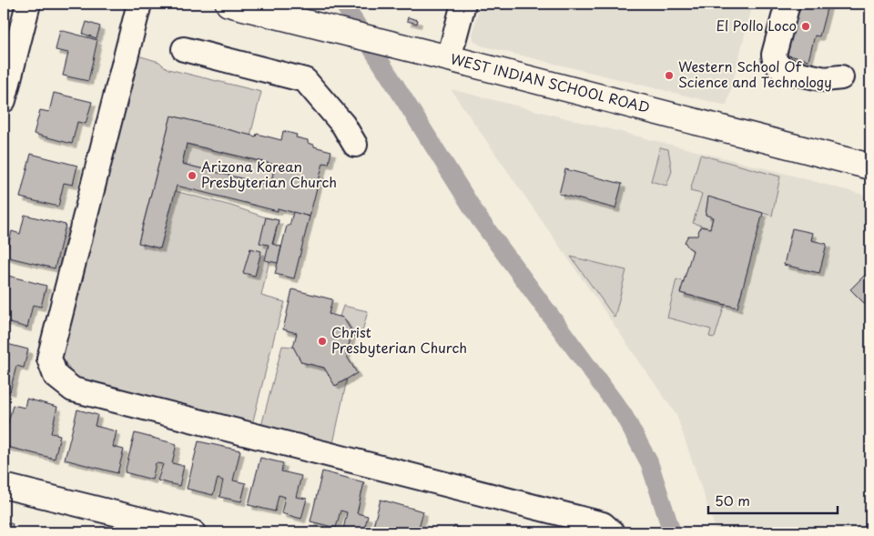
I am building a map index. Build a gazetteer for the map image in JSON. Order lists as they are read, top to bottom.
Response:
{
  "streets": {
    "main road": ["WEST INDIAN SCHOOL ROAD"]
  },
  "places": [
    "El Pollo Loco",
    "Western School Of Science and Technology",
    "Arizona Korean Presbyterian Church",
    "Christ Presbyterian Church"
  ],
  "scale_bar": "50 m"
}
